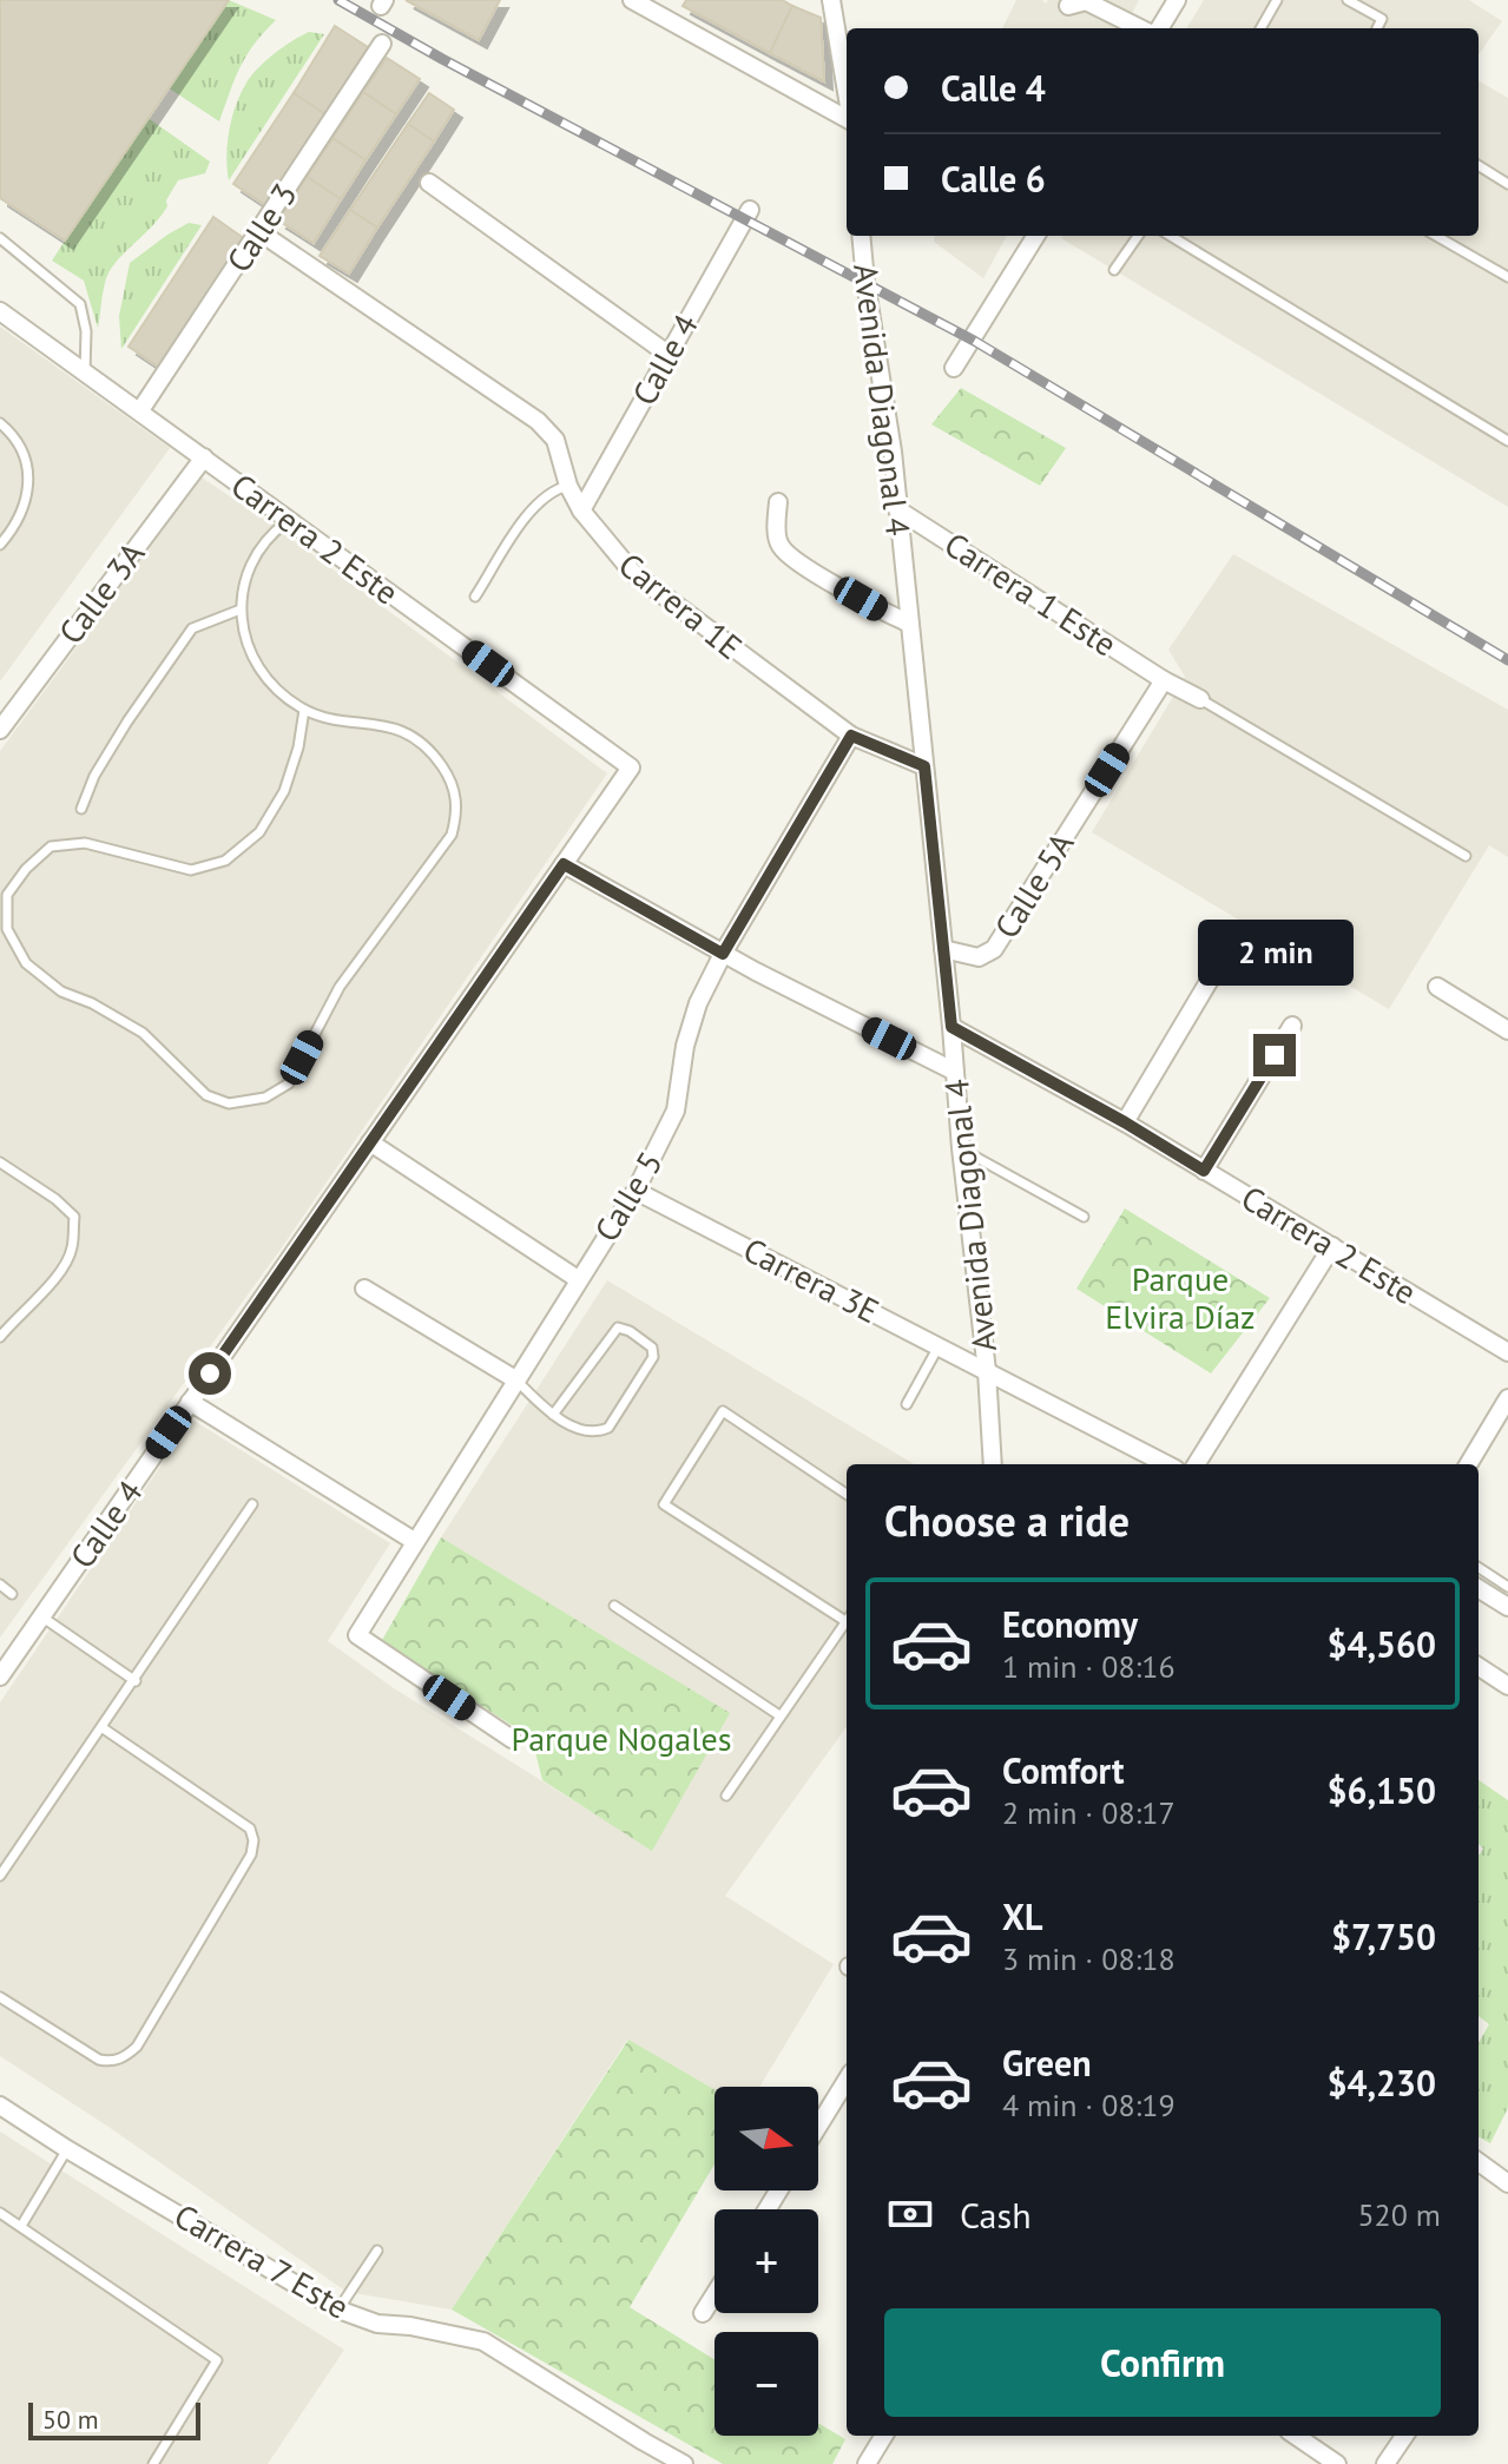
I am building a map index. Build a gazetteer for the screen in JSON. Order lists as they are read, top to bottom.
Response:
{
  "streets": {
    "street": [
      "Calle 3",
      "Calle 4",
      "Avenida Diagonal 4",
      "Carrera 2 Este",
      "Calle 3A",
      "Carrera 1 Este",
      "Carrera 1E",
      "Calle 5A",
      "Calle 5",
      "Carrera 3E",
      "Carrera 7 Este"
    ]
  },
  "crossings": [
    ["Calle 3", "Carrera 2 Este"],
    ["Calle 3", "Carrera 1E"],
    ["Calle 4", "Carrera 2 Este"],
    ["Calle 4", "Carrera 1E"],
    ["Avenida Diagonal 4", "Carrera 2 Este"],
    ["Avenida Diagonal 4", "Carrera 1 Este"],
    ["Avenida Diagonal 4", "Carrera 1E"],
    ["Avenida Diagonal 4", "Calle 5A"],
    ["Avenida Diagonal 4", "Carrera 3E"],
    ["Carrera 2 Este", "Calle 3A"],
    ["Carrera 1 Este", "Calle 5A"],
    ["Carrera 1E", "Calle 5"],
    ["Calle 5", "Carrera 3E"]
  ],
  "parks": ["Parque Elvira Díaz", "Parque Nogales"],
  "scale_bar": "50 m",
  "north": "right",
  "page": {
    "banner": ["Calle 4", "Calle 6"],
    "bubble": "2 min",
    "heading": "Choose a ride",
    "list": [
      {
        "name": "Economy",
        "note": "1 min · 08:16",
        "value": "$4,560"
      },
      {
        "name": "Comfort",
        "note": "2 min · 08:17",
        "value": "$6,150"
      },
      {
        "name": "XL",
        "note": "3 min · 08:18",
        "value": "$7,750"
      },
      {
        "name": "Green",
        "note": "4 min · 08:19",
        "value": "$4,230"
      }
    ],
    "map_buttons": ["+", "−"],
    "pay": ["Cash", "520 m"],
    "buttons": "Confirm",
    "scale": "50 m"
  }
}
